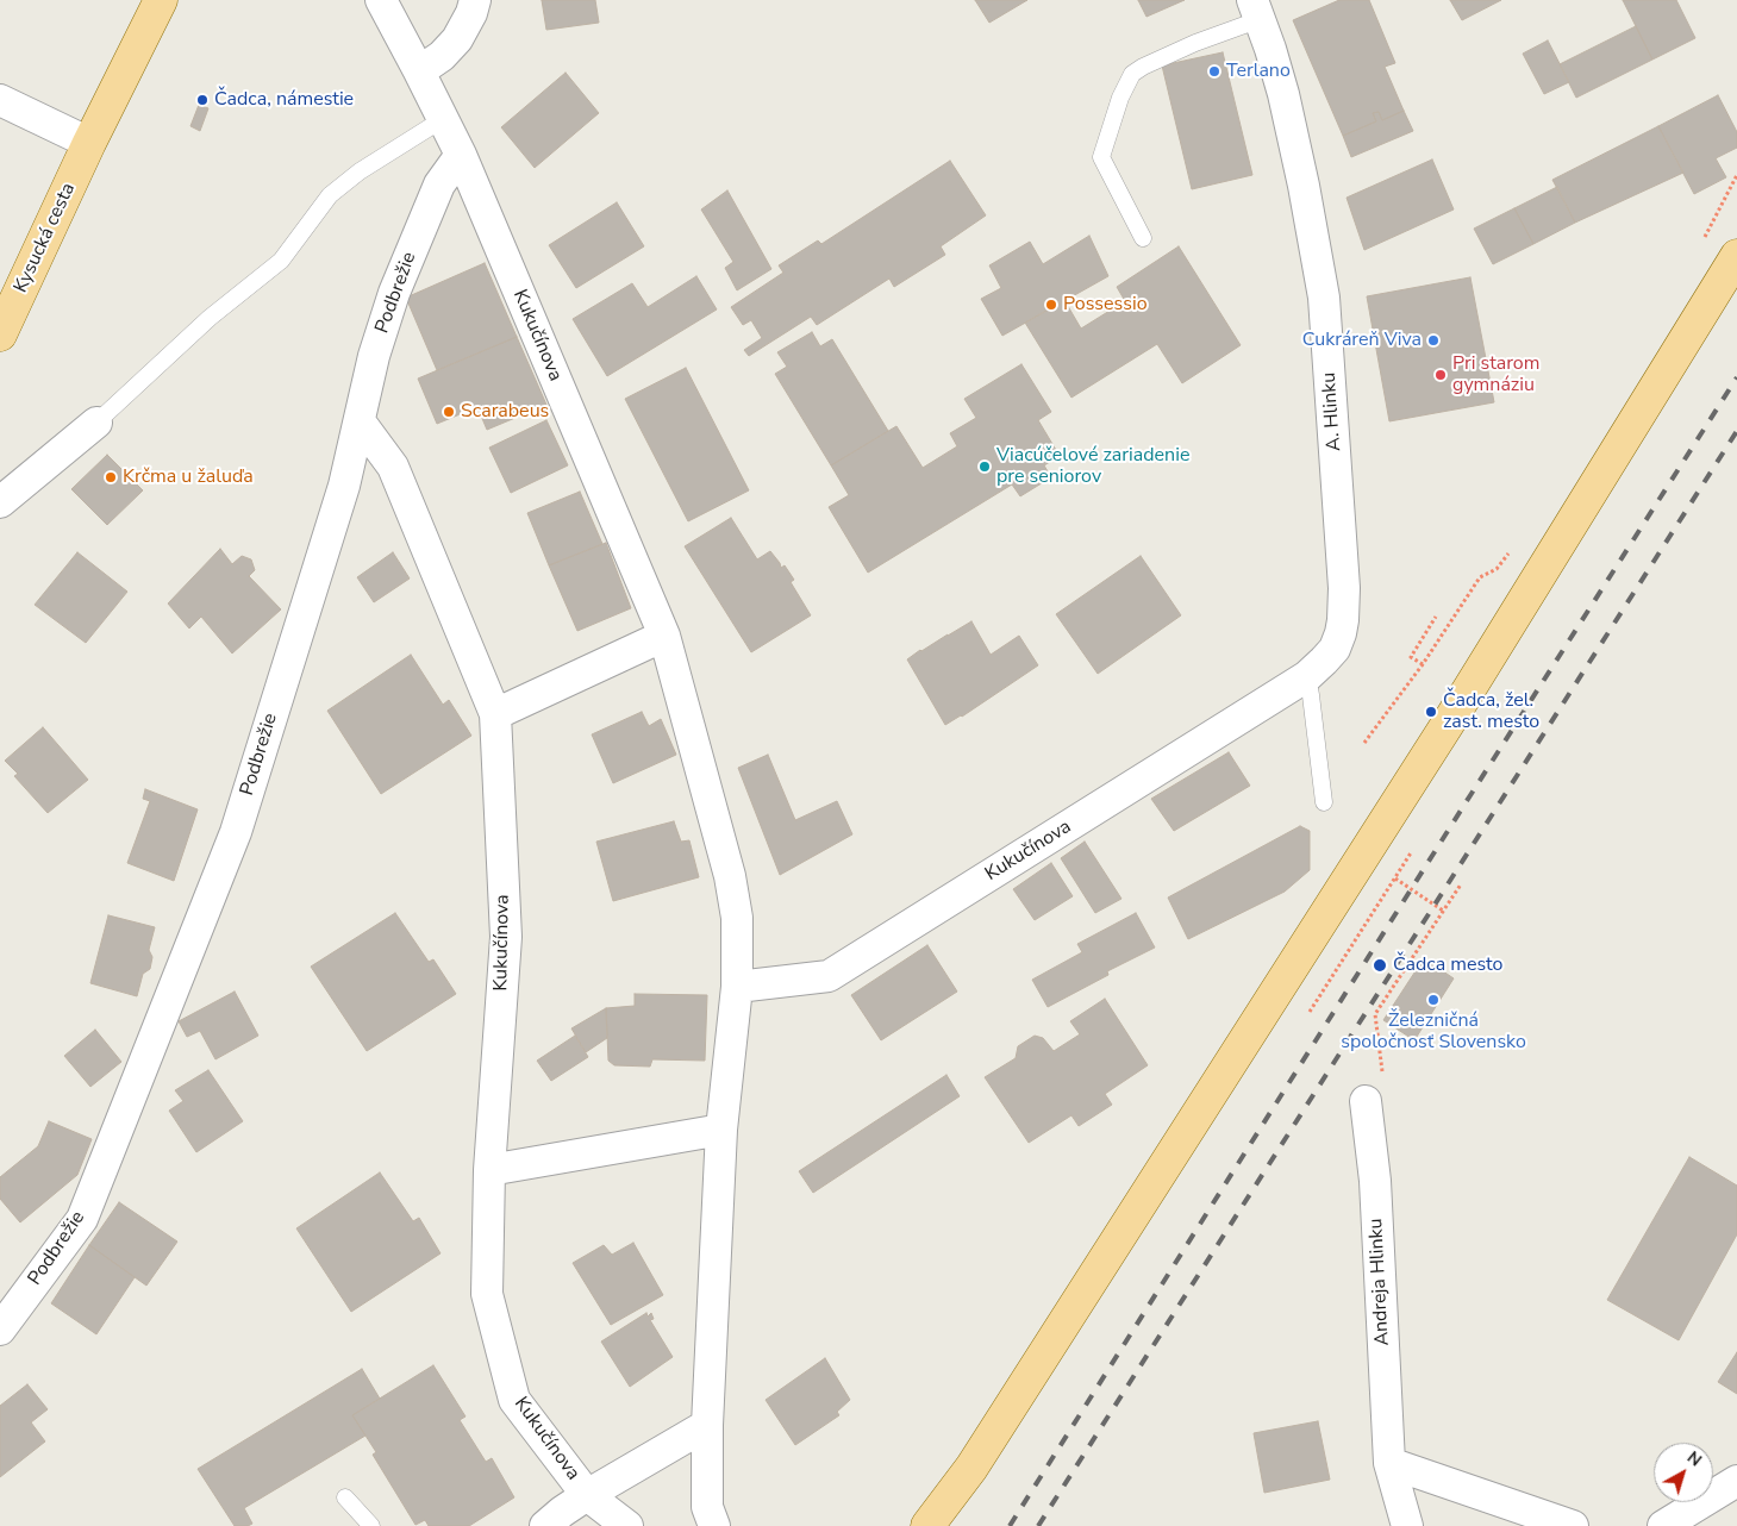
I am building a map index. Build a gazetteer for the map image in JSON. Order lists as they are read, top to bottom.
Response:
{
  "streets": {
    "main road": ["Kysucká cesta"],
    "street": [
      "Podbrežie",
      "Kukučínova",
      "A. Hlinku",
      "Andreja Hlinku"
    ]
  },
  "crossings": [
    ["Podbrežie", "Kukučínova"],
    ["Kukučínova", "A. Hlinku"]
  ],
  "places": [
    "Terlano",
    "Čadca, námestie",
    "Possessio",
    "Cukráreň Viva",
    "Pri starom gymnáziu",
    "Scarabeus",
    "Viacúčelové zariadenie pre seniorov",
    "Krčma u žaluďa",
    "Čadca, žel. zast. mesto",
    "Čadca mesto",
    "Železničná spoločnosť Slovensko"
  ],
  "north": "top right"
}
